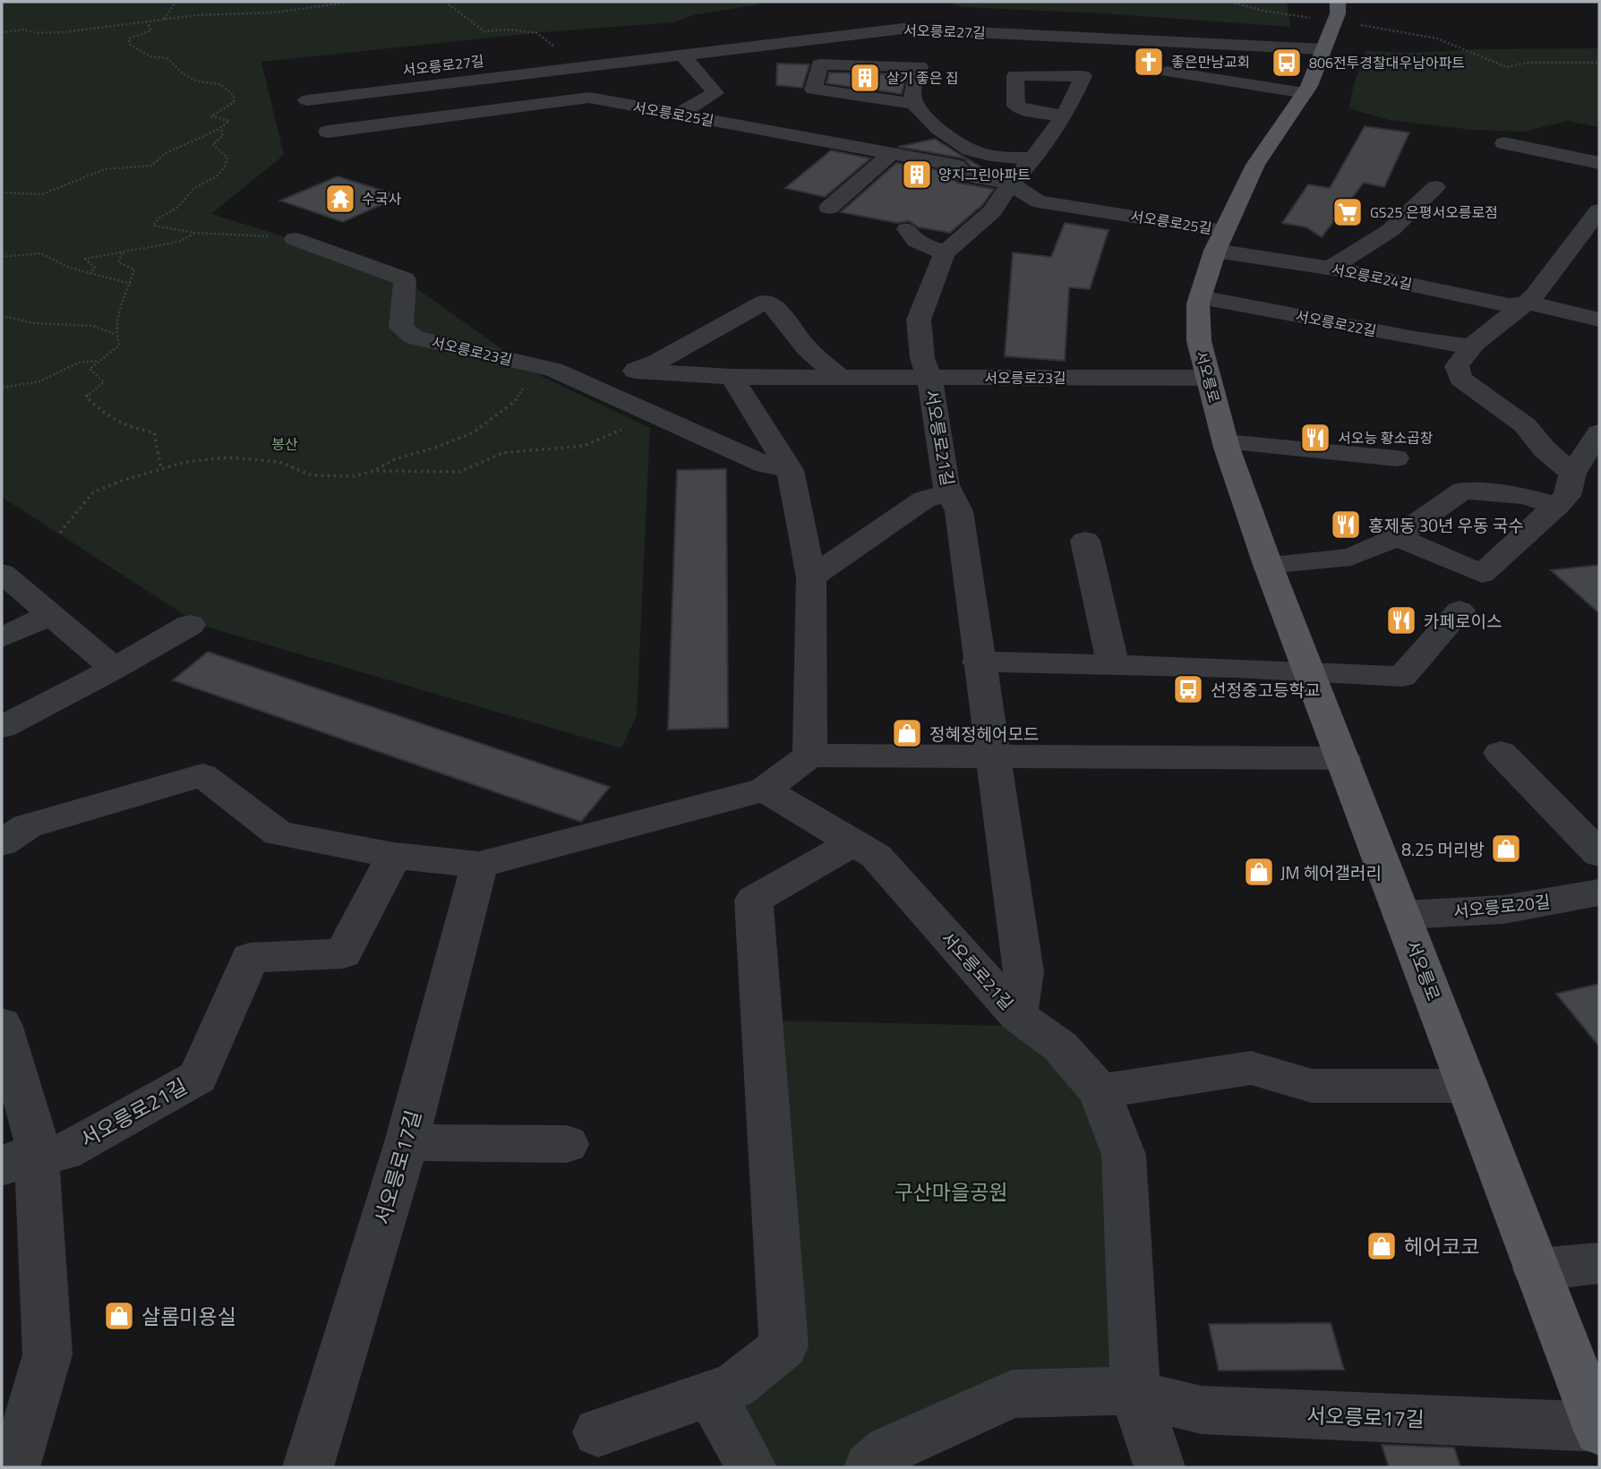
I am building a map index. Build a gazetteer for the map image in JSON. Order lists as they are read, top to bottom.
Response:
{
  "streets": {
    "main road": ["서오릉로"],
    "street": [
      "서오릉로27길",
      "서오릉로25길",
      "서오릉로24길",
      "서오릉로22길",
      "서오릉로23길",
      "서오릉로21길",
      "서오릉로20길",
      "서오릉로17길"
    ]
  },
  "crossings": [
    ["서오릉로27길", "서오릉로"],
    ["서오릉로25길", "서오릉로24길"],
    ["서오릉로25길", "서오릉로"],
    ["서오릉로24길", "서오릉로"],
    ["서오릉로22길", "서오릉로"],
    ["서오릉로23길", "서오릉로"],
    ["서오릉로23길", "서오릉로21길"],
    ["서오릉로", "서오릉로20길"],
    ["서오릉로", "서오릉로17길"]
  ],
  "parks": ["봉산", "구산마을공원"],
  "places": {
    "church": ["좋은만남교회"],
    "bus stop": ["806전투경찰대우남아파트", "선정중고등학교"],
    "building": ["살기 좋은 집", "양지그린아파트"],
    "temple": ["수국사"],
    "supermarket": ["GS25 은평서오릉로점"],
    "restaurant": ["서오능 황소곱창", "홍제동 30년 우동 국수", "카페로이스"],
    "shop": [
      "정혜정헤어모드",
      "8.25 머리방",
      "JM 헤어갤러리",
      "헤어코코",
      "샬롬미용실"
    ]
  }
}
